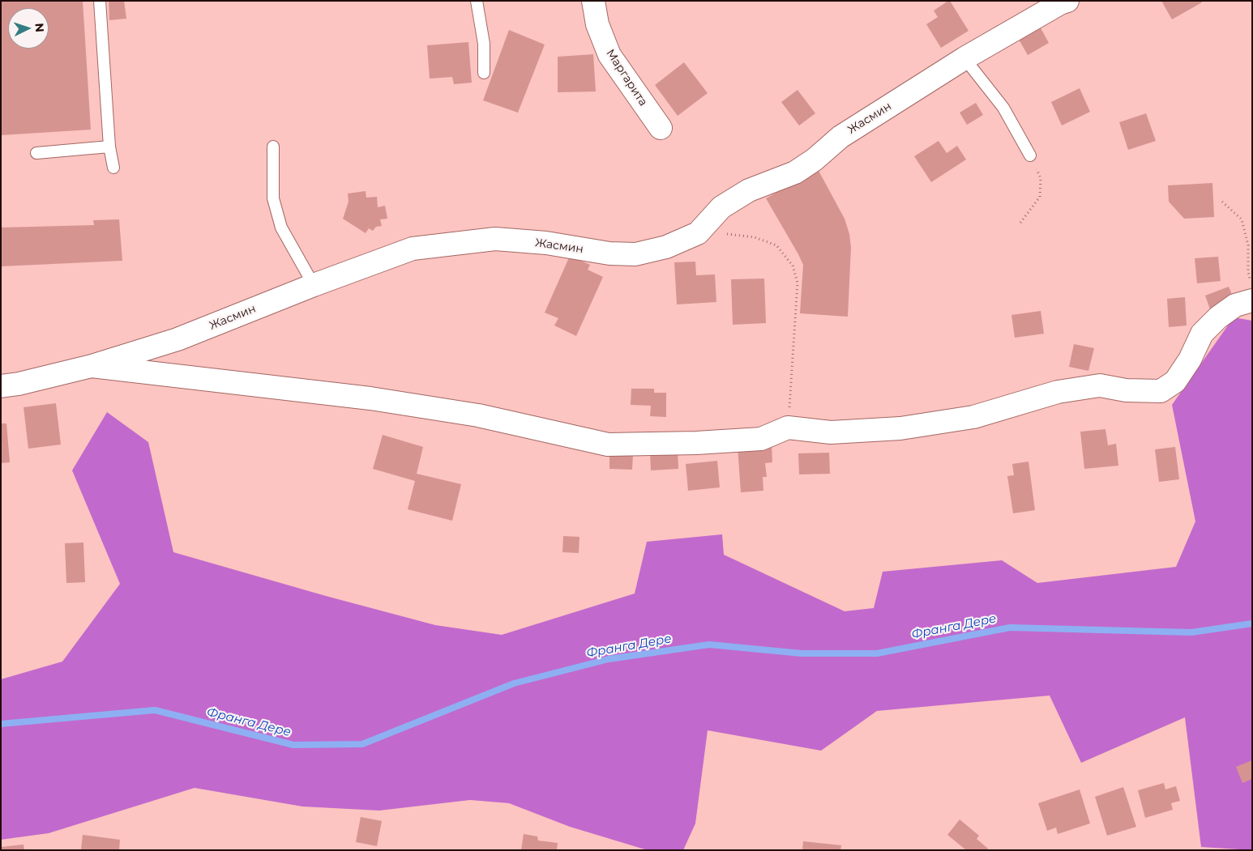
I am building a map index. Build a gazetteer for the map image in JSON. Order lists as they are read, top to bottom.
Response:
{
  "streets": {
    "street": ["Маргарита", "Жасмин"]
  },
  "water": ["Франга Дере"],
  "north": "right"
}
